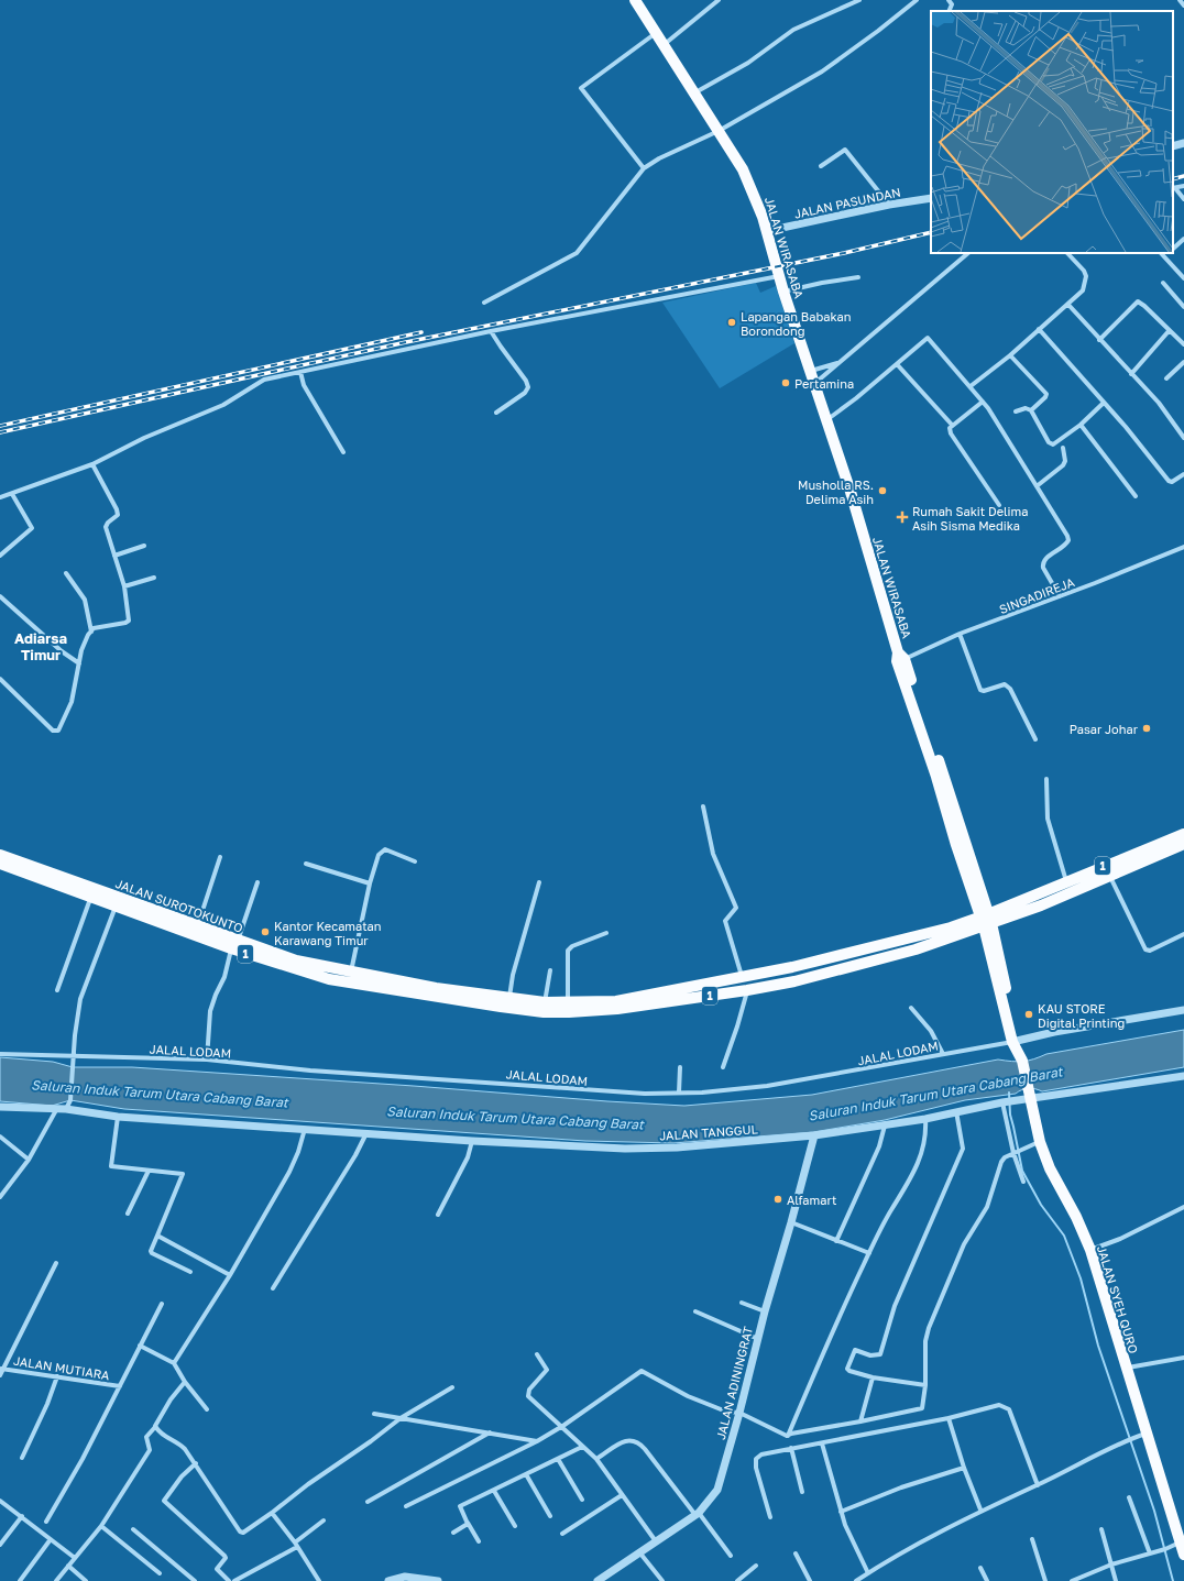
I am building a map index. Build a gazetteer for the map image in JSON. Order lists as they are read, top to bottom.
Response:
{
  "streets": {
    "main road": [
      "JALAN WIRASABA",
      "1",
      "JALAN SUROTOKUNTO",
      "JALAN SYEH QURO"
    ],
    "street": [
      "JALAN PASUNDAN",
      "SINGADIREJA",
      "JALAL LODAM",
      "JALAN TANGGUL",
      "JALAN MUTIARA",
      "JALAN ADININGRAT"
    ]
  },
  "crossings": [
    ["JALAN PASUNDAN", "JALAN WIRASABA"],
    ["JALAN WIRASABA", "SINGADIREJA"],
    ["JALAN WIRASABA", "1"],
    ["JALAN WIRASABA", "JALAN SYEH QURO"],
    ["1", "JALAN SUROTOKUNTO"],
    ["1", "JALAN SYEH QURO"],
    ["JALAL LODAM", "JALAN SYEH QURO"],
    ["JALAN TANGGUL", "JALAN SYEH QURO"],
    ["JALAN TANGGUL", "JALAN ADININGRAT"]
  ],
  "districts": ["Adiarsa Timur"],
  "water": ["Saluran Induk Tarum Utara Cabang Barat"],
  "places": {
    "other": [
      "Lapangan Babakan Borondong",
      "Pertamina",
      "Musholla RS. Delima Asih",
      "Pasar Johar",
      "Kantor Kecamatan Karawang Timur",
      "KAU STORE Digital Printing",
      "Alfamart"
    ],
    "health": ["Rumah Sakit Delima Asih Sisma Medika"]
  }
}
